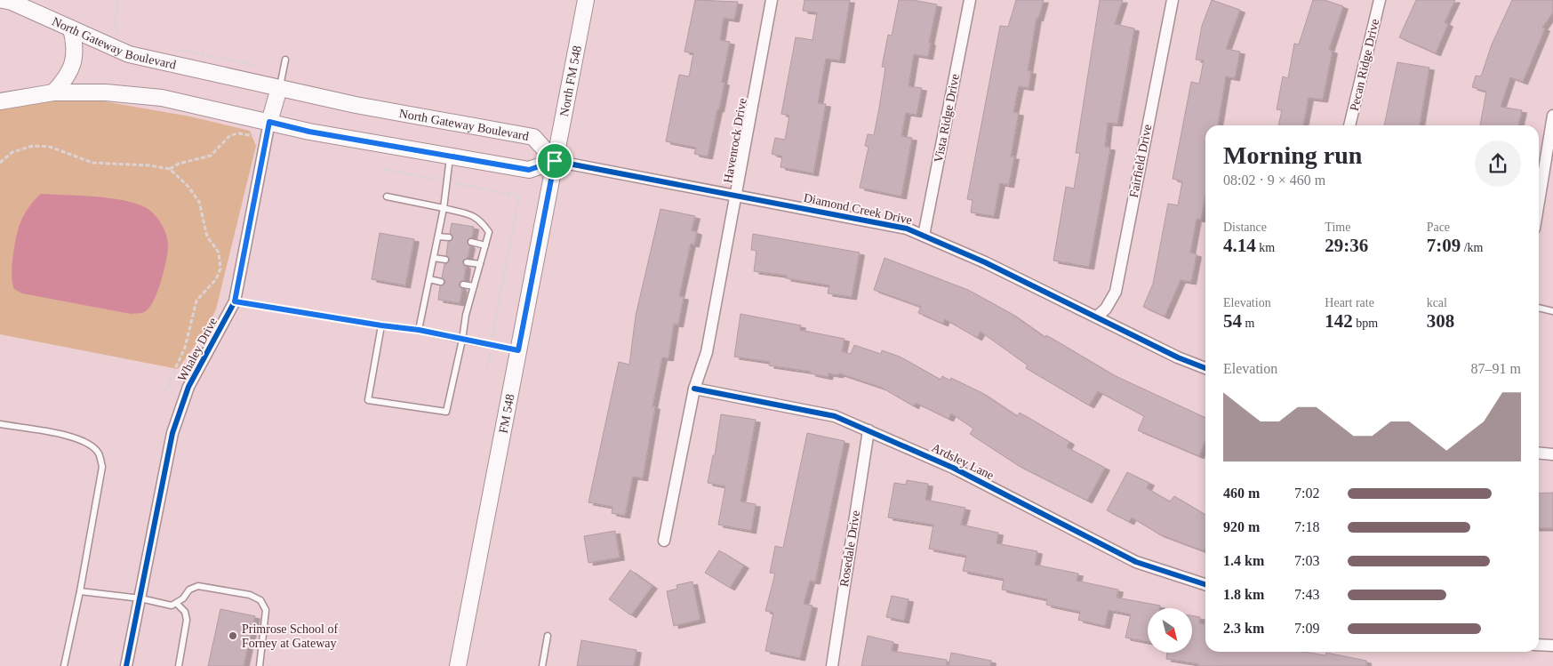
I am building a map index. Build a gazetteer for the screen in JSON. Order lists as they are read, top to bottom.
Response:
{
  "streets": {
    "main road": ["North Gateway Boulevard", "North FM 548", "FM 548"],
    "street": [
      "Pecan Ridge Drive",
      "Vista Ridge Drive",
      "Havenrock Drive",
      "Fairfield Drive",
      "Diamond Creek Drive",
      "Whaley Drive",
      "Ardsley Lane",
      "Rosedale Drive"
    ]
  },
  "crossings": [
    ["North Gateway Boulevard", "North FM 548"],
    ["North Gateway Boulevard", "Diamond Creek Drive"],
    ["North Gateway Boulevard", "FM 548"],
    ["North FM 548", "Diamond Creek Drive"],
    ["North FM 548", "FM 548"],
    ["Vista Ridge Drive", "Diamond Creek Drive"],
    ["Havenrock Drive", "Diamond Creek Drive"],
    ["Havenrock Drive", "Ardsley Lane"],
    ["Fairfield Drive", "Diamond Creek Drive"],
    ["Diamond Creek Drive", "FM 548"],
    ["Ardsley Lane", "Rosedale Drive"]
  ],
  "places": ["Primrose School of Forney at Gateway"],
  "north": "bottom right",
  "page": {
    "heading": ["Morning run", "08:02 · 9 × 460 m"],
    "stats": [
      ["Distance", "4.14 km"],
      ["Time", "29:36"],
      ["Pace", "7:09 /km"],
      ["Elevation", "54 m"],
      ["Heart rate", "142 bpm"],
      ["kcal", "308"]
    ],
    "chart": ["Elevation", "87–91 m"],
    "list": [
      {
        "name": "460 m",
        "note": "7:02"
      },
      {
        "name": "920 m",
        "note": "7:18"
      },
      {
        "name": "1.4 km",
        "note": "7:03"
      },
      {
        "name": "1.8 km",
        "note": "7:43"
      },
      {
        "name": "2.3 km",
        "note": "7:09"
      }
    ]
  }
}
